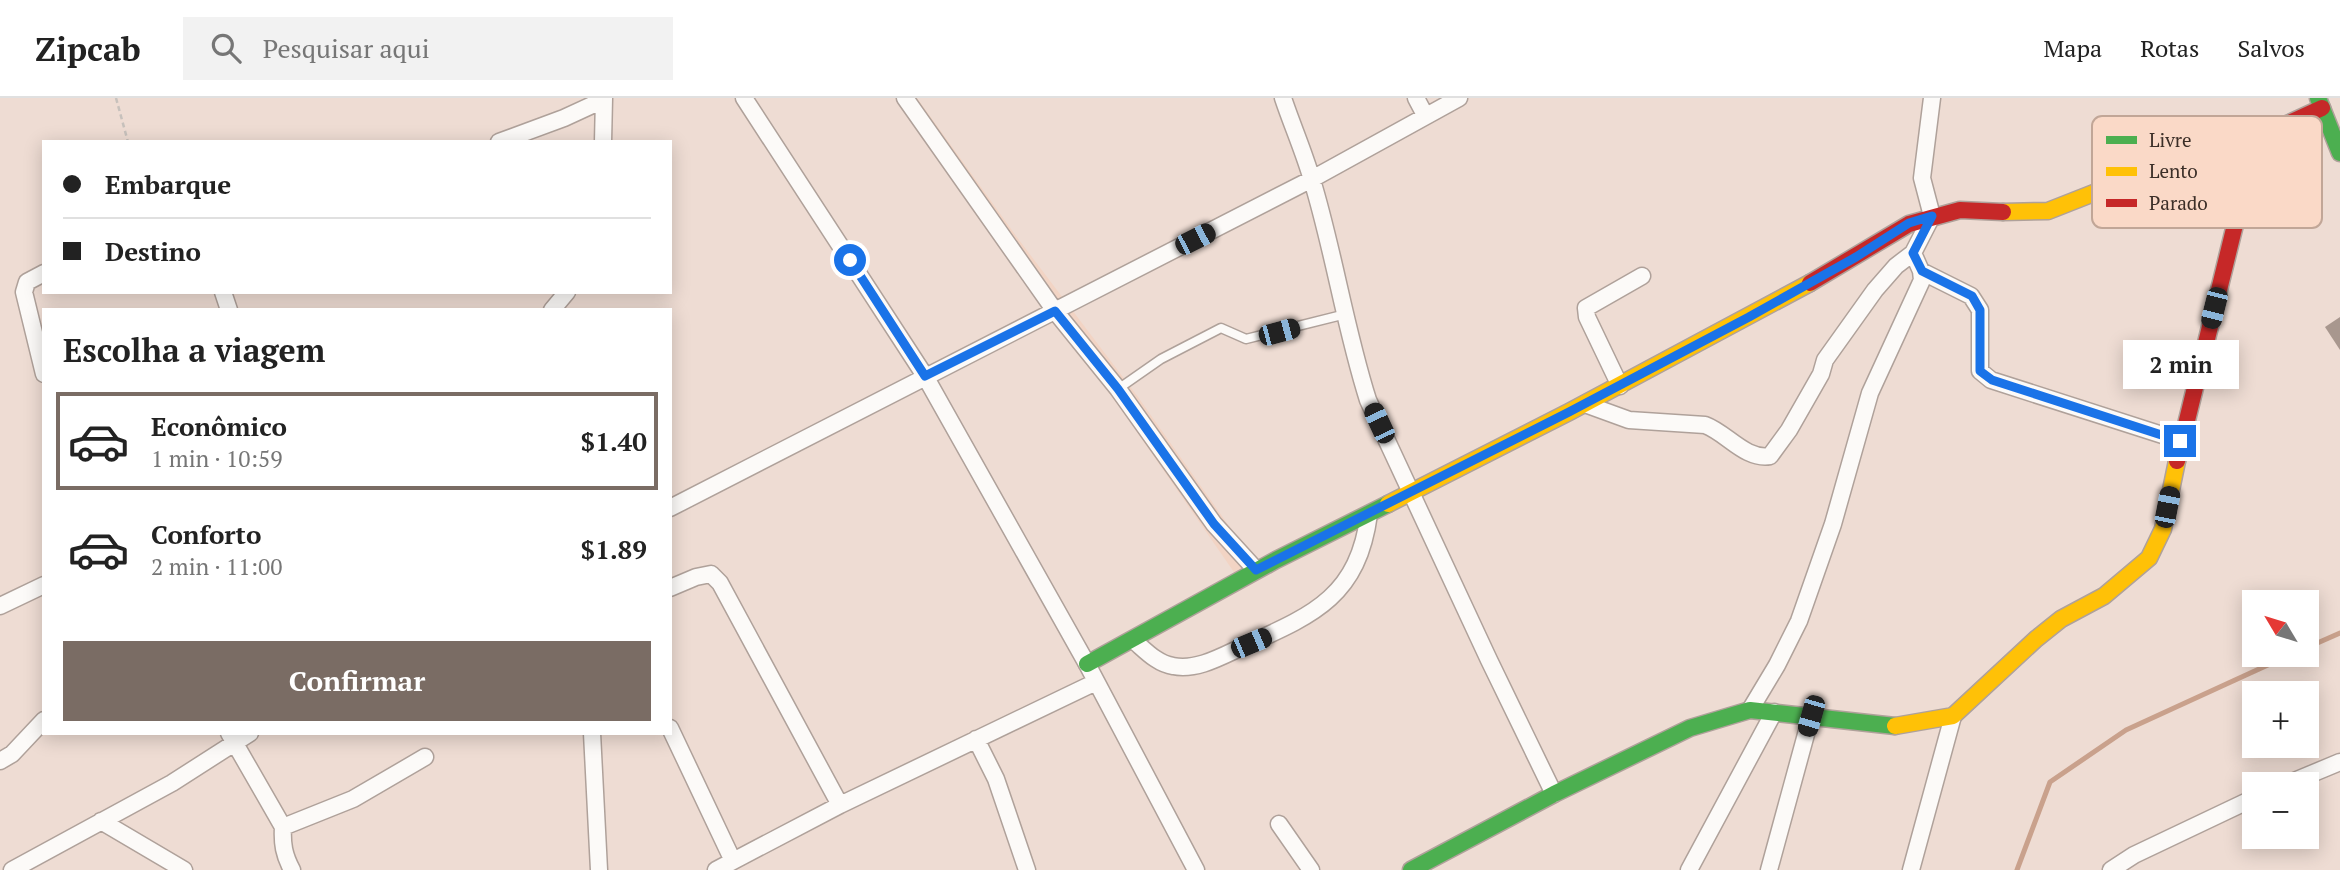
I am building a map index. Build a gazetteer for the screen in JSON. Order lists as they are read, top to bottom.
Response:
{
  "legend": ["Livre", "Lento", "Parado"],
  "north": "top left",
  "page": {
    "header": "Zipcab",
    "search": "Pesquisar aqui",
    "nav": ["Mapa", "Rotas", "Salvos"],
    "banner": ["Embarque", "Destino"],
    "heading": "Escolha a viagem",
    "bubble": "2 min",
    "list": [
      {
        "name": "Econômico",
        "note": "1 min · 10:59",
        "value": "$1.40"
      },
      {
        "name": "Conforto",
        "note": "2 min · 11:00",
        "value": "$1.89"
      }
    ],
    "map_buttons": ["+", "−"],
    "buttons": "Confirmar"
  }
}
